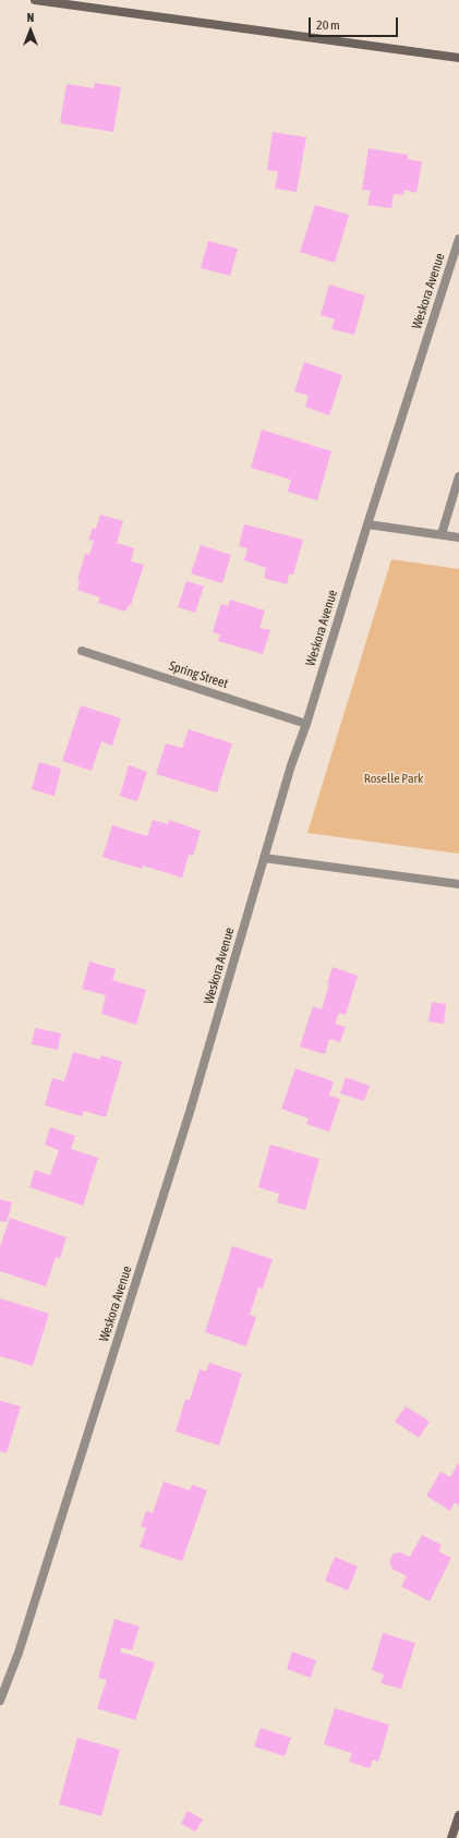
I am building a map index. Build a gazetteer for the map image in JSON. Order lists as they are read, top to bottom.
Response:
{
  "streets": {
    "street": ["Weskora Avenue", "Spring Street"]
  },
  "crossings": [
    ["Weskora Avenue", "Spring Street"]
  ],
  "parks": ["Roselle Park"],
  "scale_bar": "20 m",
  "north": "top"
}
